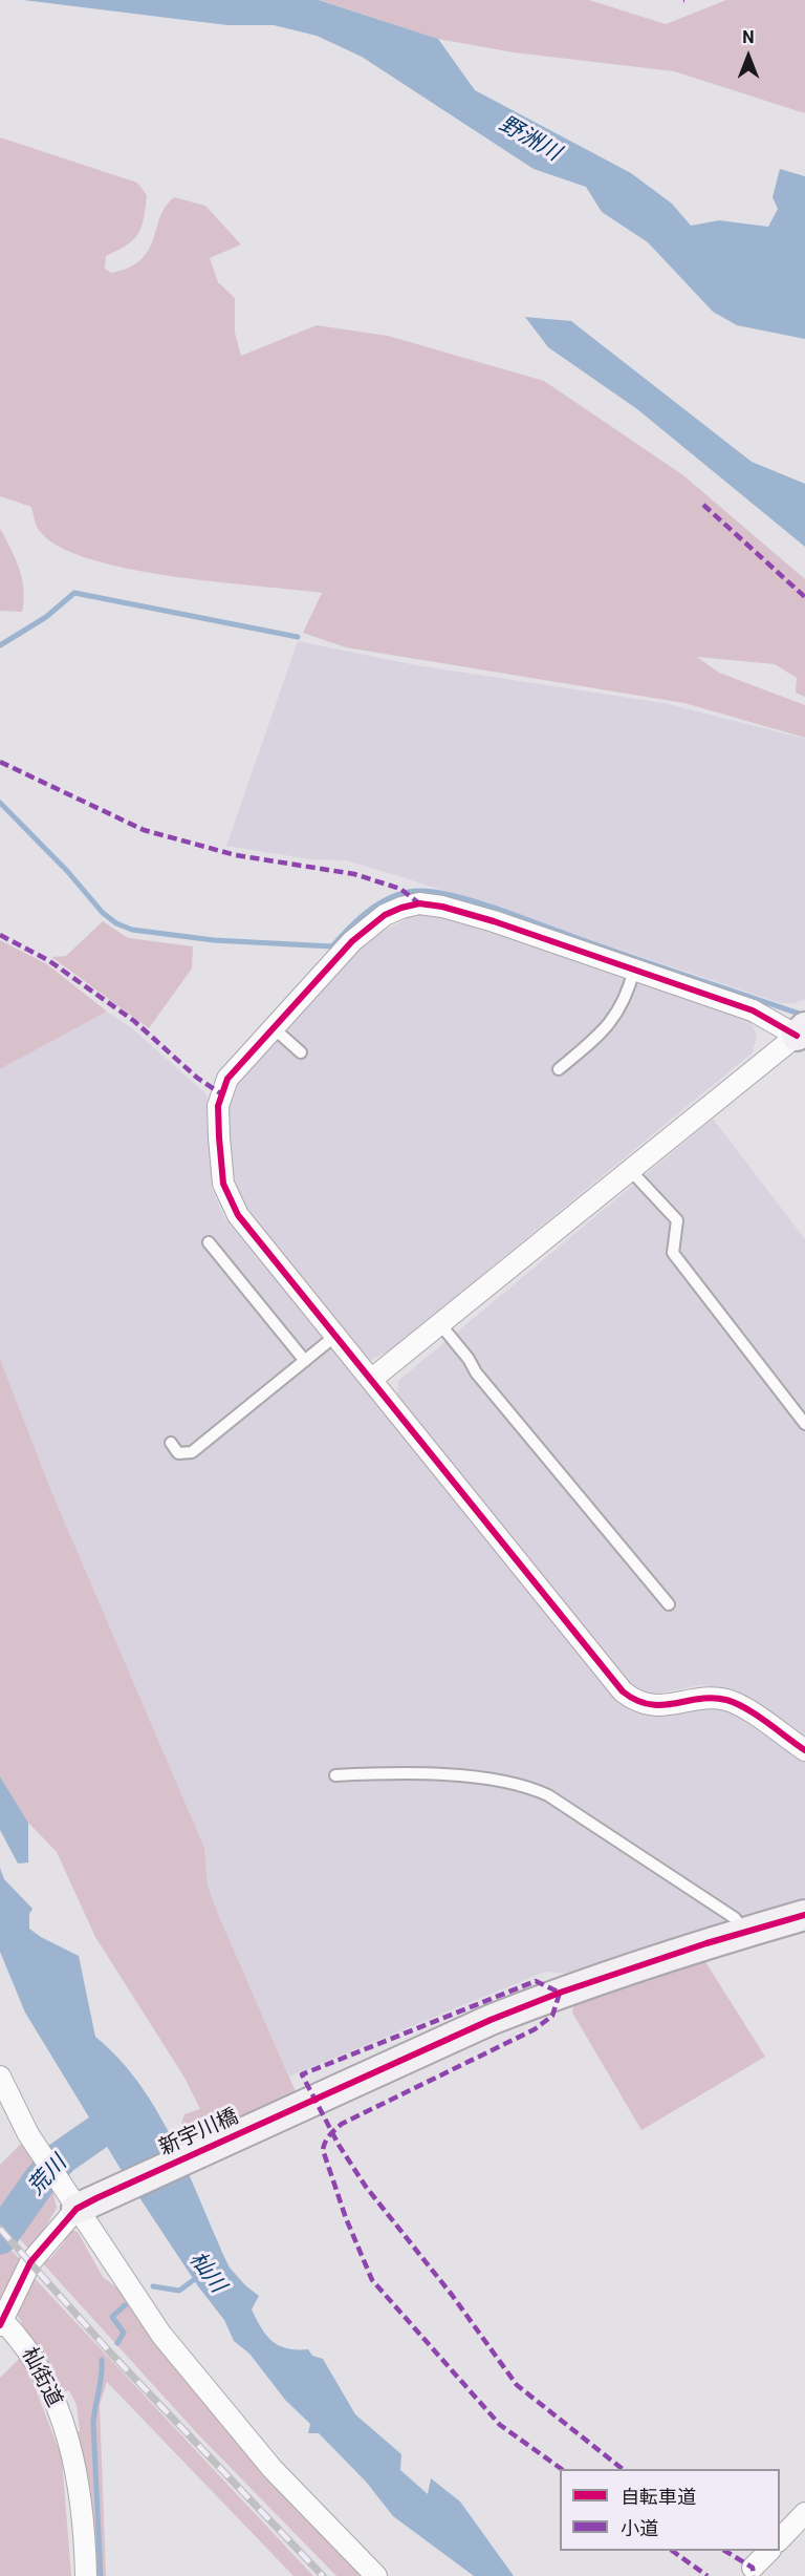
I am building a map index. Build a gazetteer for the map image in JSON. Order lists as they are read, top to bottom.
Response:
{
  "streets": {
    "street": ["新宇川橋", "杣街道"]
  },
  "crossings": [
    ["新宇川橋", "杣街道"]
  ],
  "water": ["野洲川", "荒川", "杣川"],
  "legend": ["自転車道", "小道"],
  "north": "top"
}
